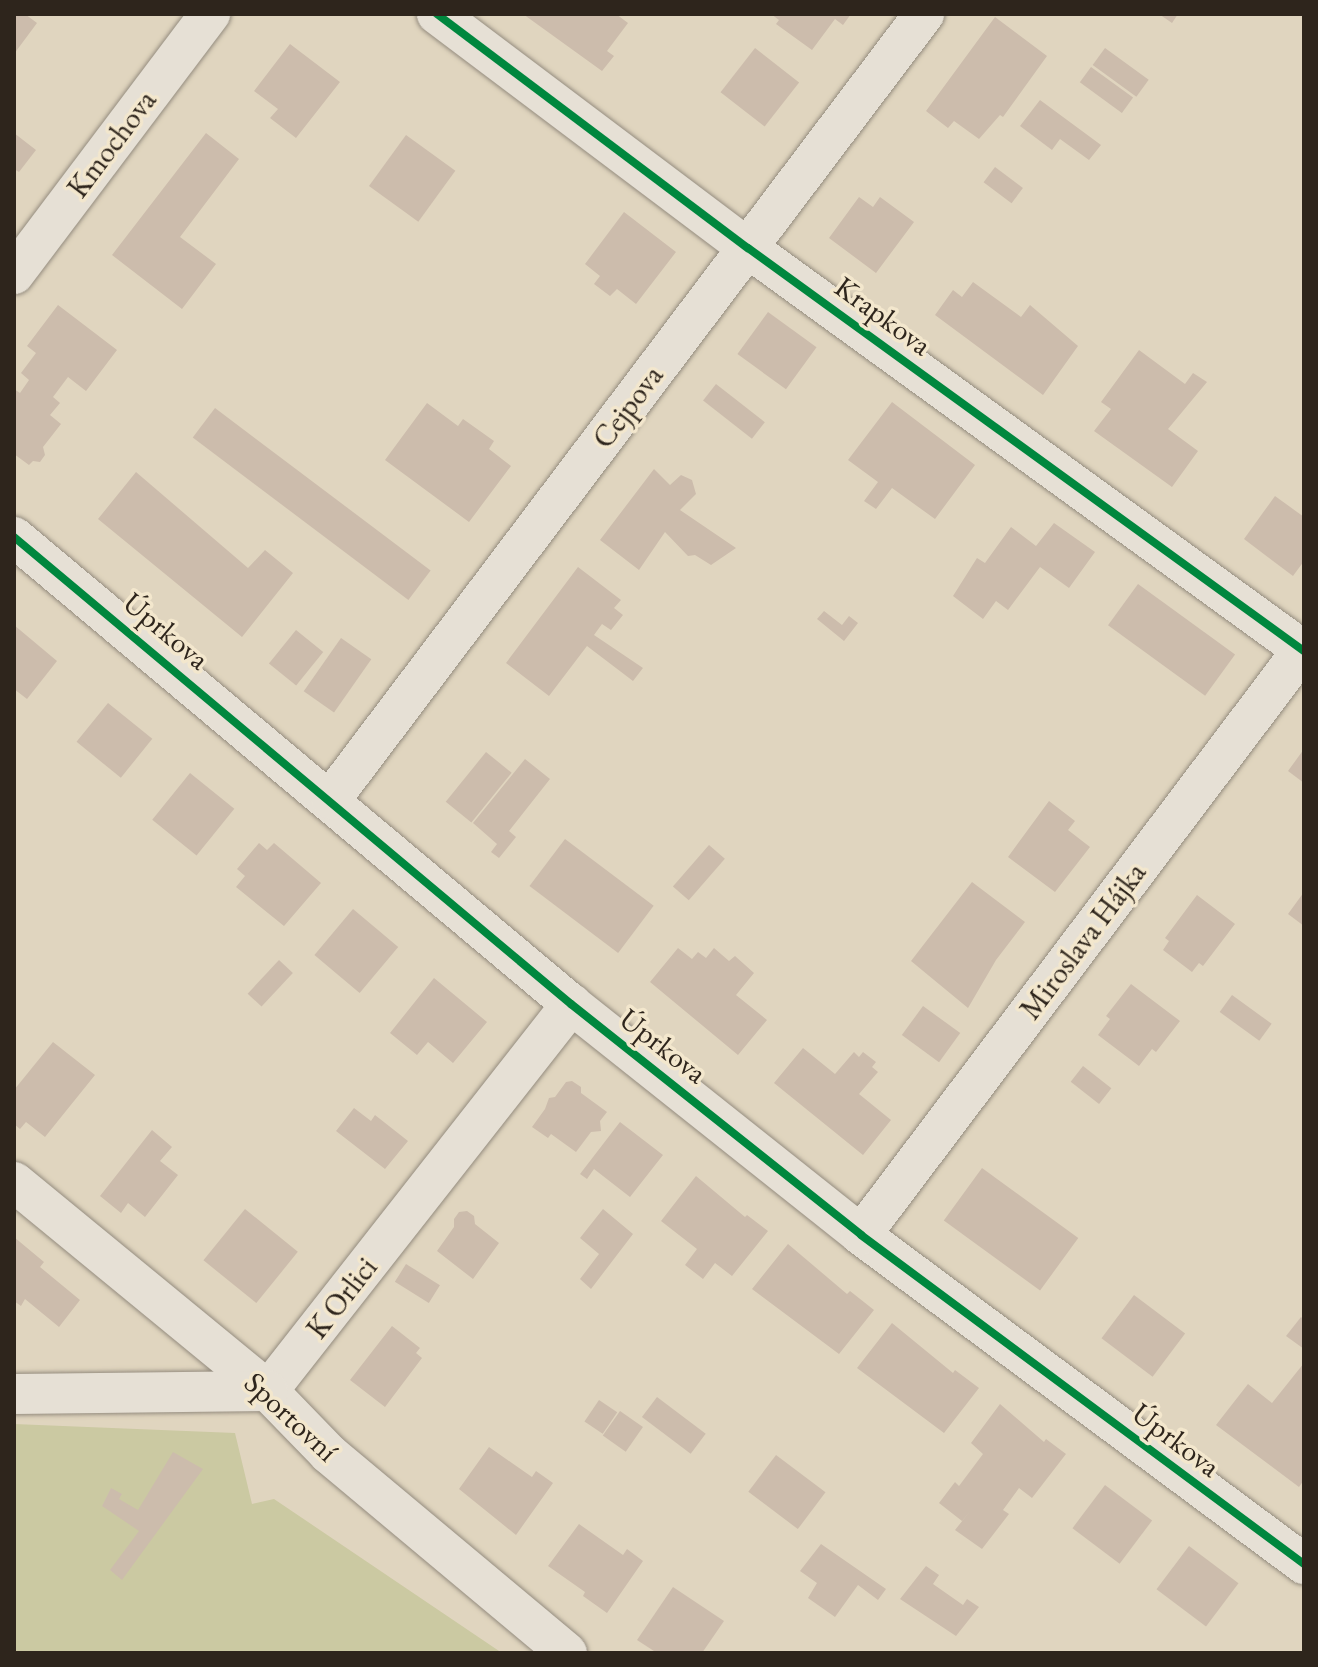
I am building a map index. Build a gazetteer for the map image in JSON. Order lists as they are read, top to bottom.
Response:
{
  "streets": {
    "street": [
      "Kmochova",
      "Krapkova",
      "Cejpova",
      "Úprkova",
      "Miroslava Hájka",
      "K Orlici",
      "Sportovní"
    ]
  },
  "crossings": [
    ["Krapkova", "Cejpova"],
    ["Krapkova", "Miroslava Hájka"],
    ["Cejpova", "Úprkova"],
    ["Úprkova", "Miroslava Hájka"],
    ["Úprkova", "K Orlici"],
    ["K Orlici", "Sportovní"]
  ]
}
